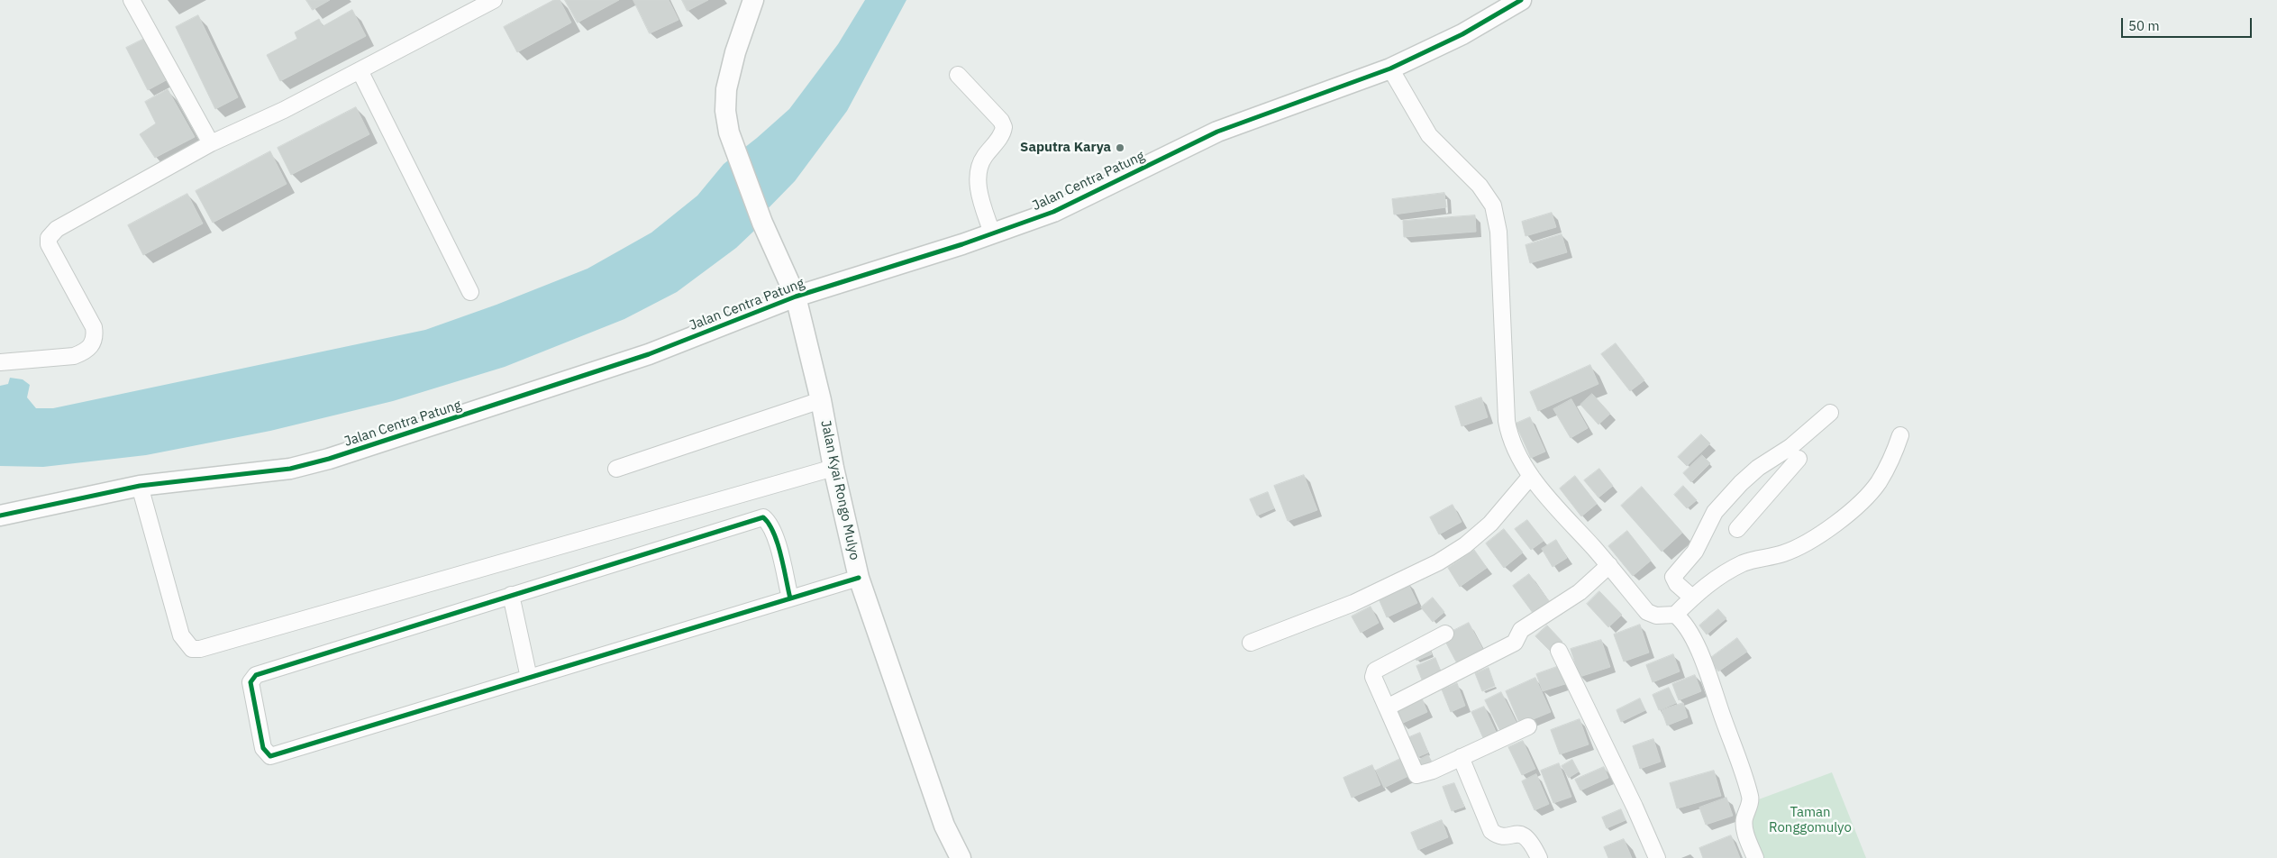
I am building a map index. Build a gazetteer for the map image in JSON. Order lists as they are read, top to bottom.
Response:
{
  "streets": {
    "street": ["Jalan Centra Patung", "Jalan Kyai Rongo Mulyo"]
  },
  "crossings": [
    ["Jalan Centra Patung", "Jalan Kyai Rongo Mulyo"]
  ],
  "parks": ["Taman Ronggomulyo"],
  "places": ["Saputra Karya"],
  "scale_bar": "50 m"
}
